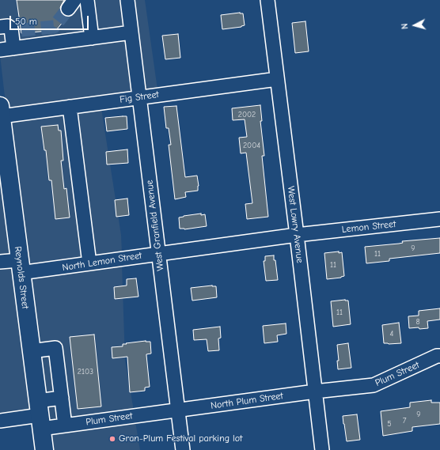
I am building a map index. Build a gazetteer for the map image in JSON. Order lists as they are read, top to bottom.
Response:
{
  "streets": {
    "main road": ["Reynolds Street"],
    "street": [
      "Fig Street",
      "West Lowry Avenue",
      "West Granfield Avenue",
      "Lemon Street",
      "North Lemon Street",
      "Plum Street",
      "North Plum Street"
    ]
  },
  "crossings": [
    ["Fig Street", "West Lowry Avenue"],
    ["Fig Street", "West Granfield Avenue"],
    ["Fig Street", "Reynolds Street"],
    ["West Lowry Avenue", "Lemon Street"],
    ["West Lowry Avenue", "North Lemon Street"],
    ["West Lowry Avenue", "Plum Street"],
    ["West Lowry Avenue", "North Plum Street"],
    ["West Granfield Avenue", "North Lemon Street"],
    ["West Granfield Avenue", "Plum Street"],
    ["West Granfield Avenue", "North Plum Street"],
    ["Lemon Street", "North Lemon Street"],
    ["North Lemon Street", "Reynolds Street"],
    ["Reynolds Street", "Plum Street"],
    ["Plum Street", "North Plum Street"]
  ],
  "places": ["Gran-Plum Festival parking lot"],
  "house_numbers": [
    "2002",
    "2004",
    "9",
    "11",
    "11",
    "11",
    "8",
    "4",
    "2103",
    "9",
    "7",
    "5"
  ],
  "scale_bar": "50 m",
  "north": "left"
}
